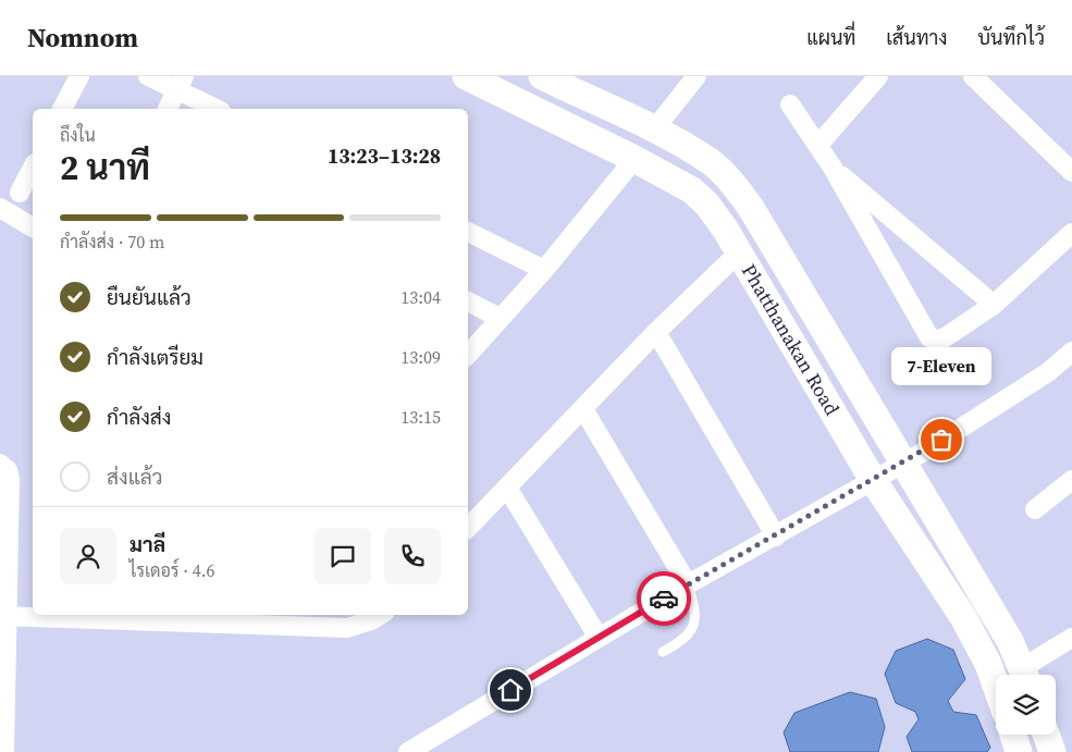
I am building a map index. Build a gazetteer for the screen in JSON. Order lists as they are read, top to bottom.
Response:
{
  "streets": {
    "main road": ["Phatthanakan Road"]
  },
  "places": ["7-Eleven"],
  "page": {
    "header": "Nomnom",
    "nav": ["แผนที่", "เส้นทาง", "บันทึกไว้"],
    "heading": ["2 นาที", "ถึงใน", "13:23–13:28"],
    "panel": ["มาลี", "ไรเดอร์ · 4.6"],
    "bar": "กำลังส่ง · 70 m",
    "list": [
      ["ยืนยันแล้ว", "13:04"],
      ["กำลังเตรียม", "13:09"],
      ["กำลังส่ง", "13:15"],
      "ส่งแล้ว"
    ],
    "bubble": "7-Eleven"
  }
}
